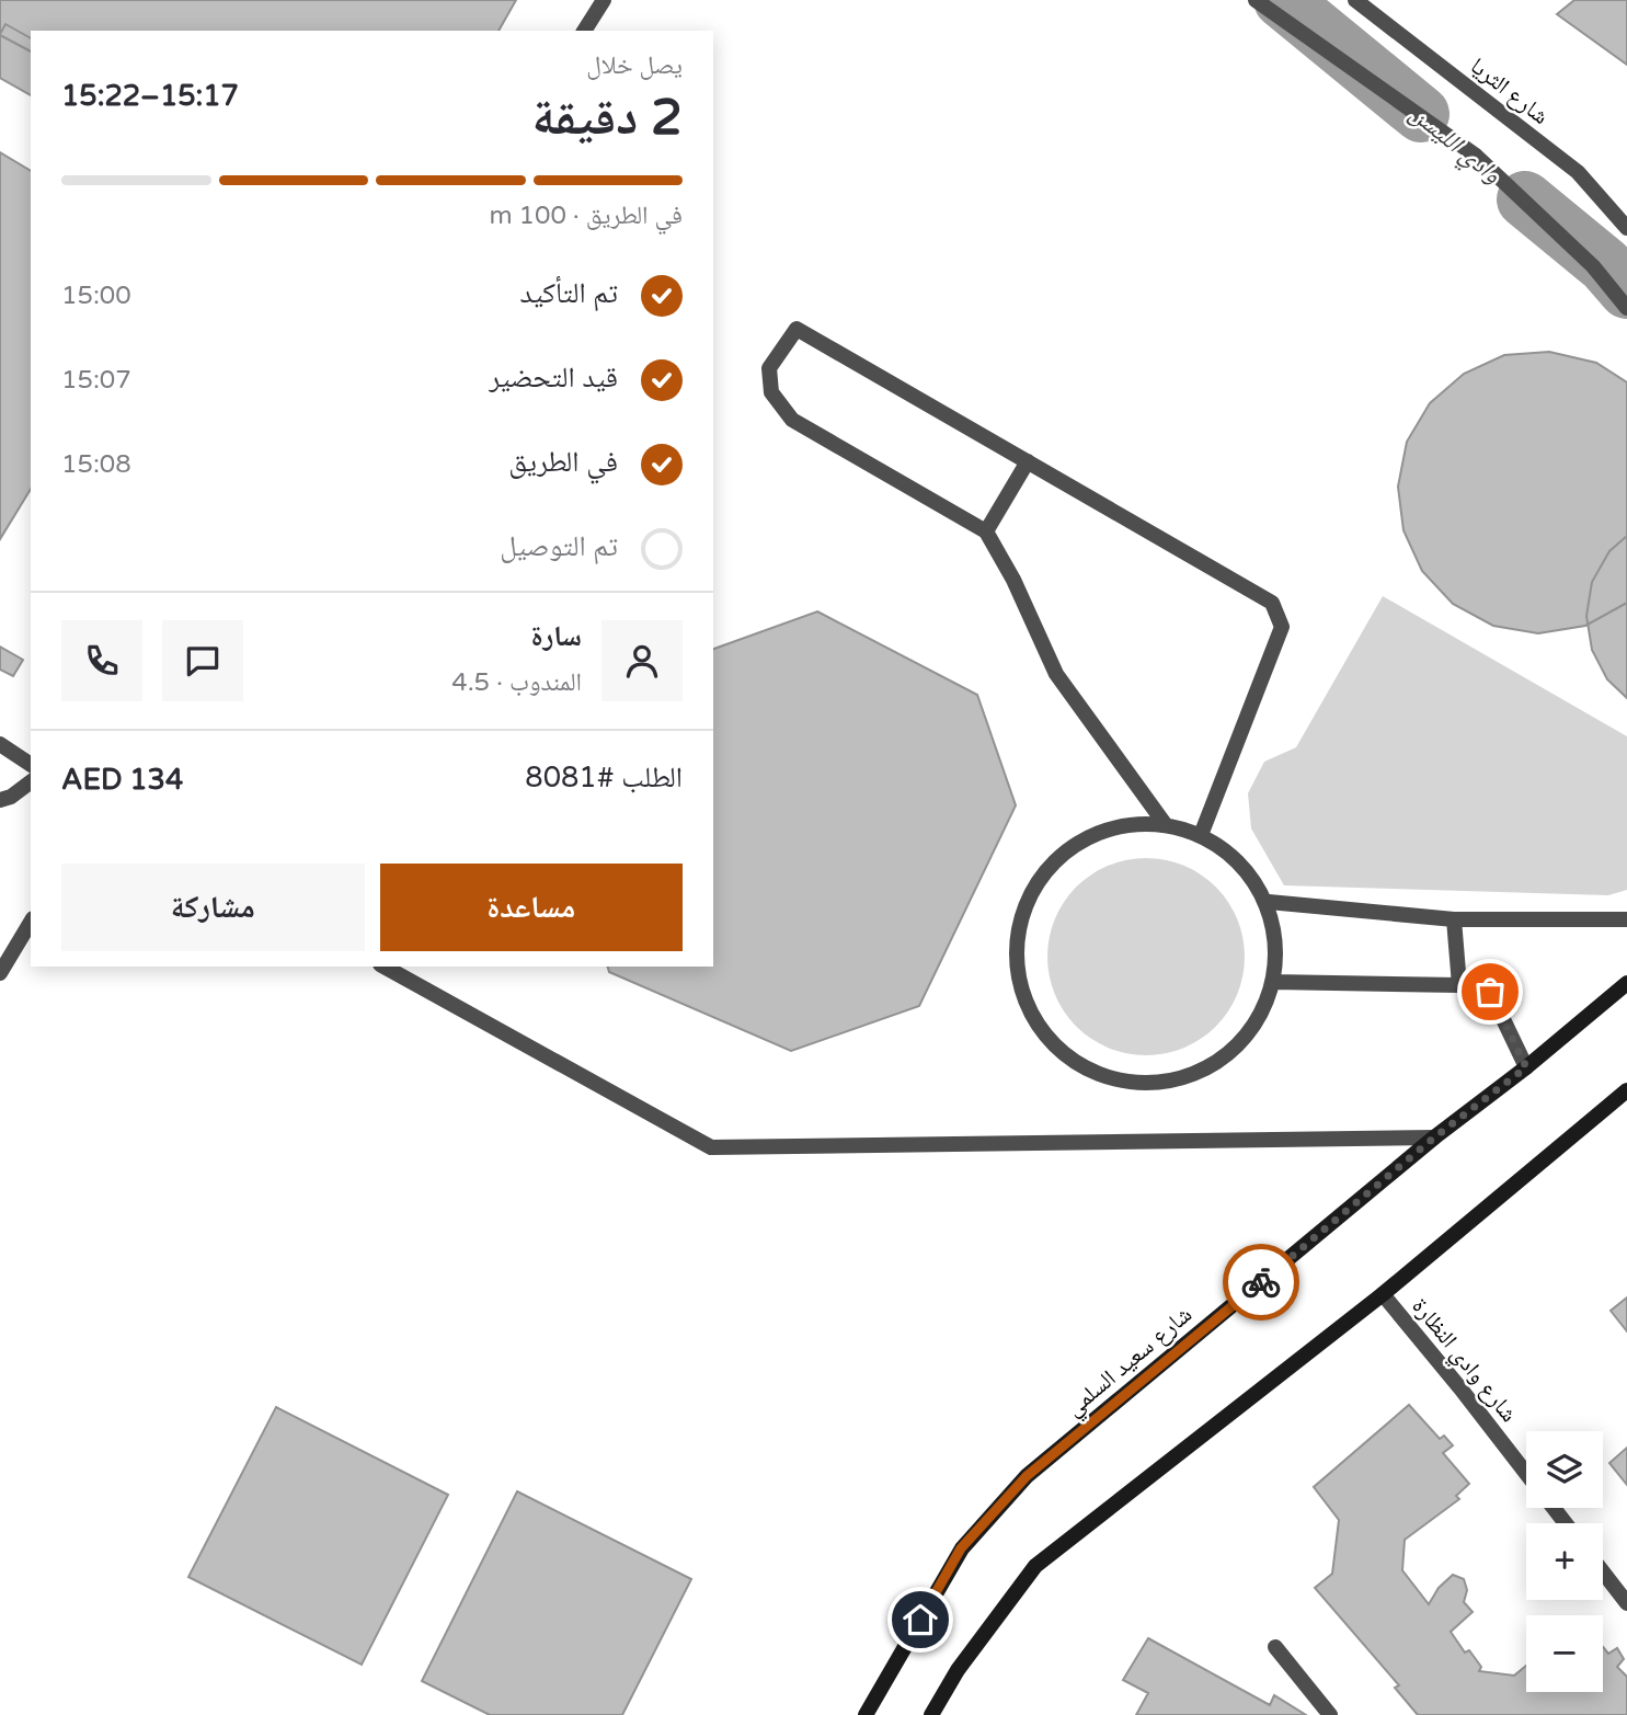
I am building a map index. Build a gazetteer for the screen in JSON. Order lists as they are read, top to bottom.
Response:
{
  "streets": {
    "street": ["شارع الثريا", "شارع وادي النظارة", "شارع سعيد السلمي"]
  },
  "water": ["وادي الليسن"],
  "page": {
    "heading": ["2 دقيقة", "يصل خلال", "15:17–15:22"],
    "panel": [
      "سارة",
      "المندوب · 4.5",
      "الطلب #8081",
      "AED 134"
    ],
    "bar": "في الطريق · 100 m",
    "list": [
      ["تم التأكيد", "15:00"],
      ["قيد التحضير", "15:07"],
      ["في الطريق", "15:08"],
      "تم التوصيل"
    ],
    "buttons": ["مساعدة", "مشاركة"],
    "map_buttons": ["+", "−"]
  }
}
